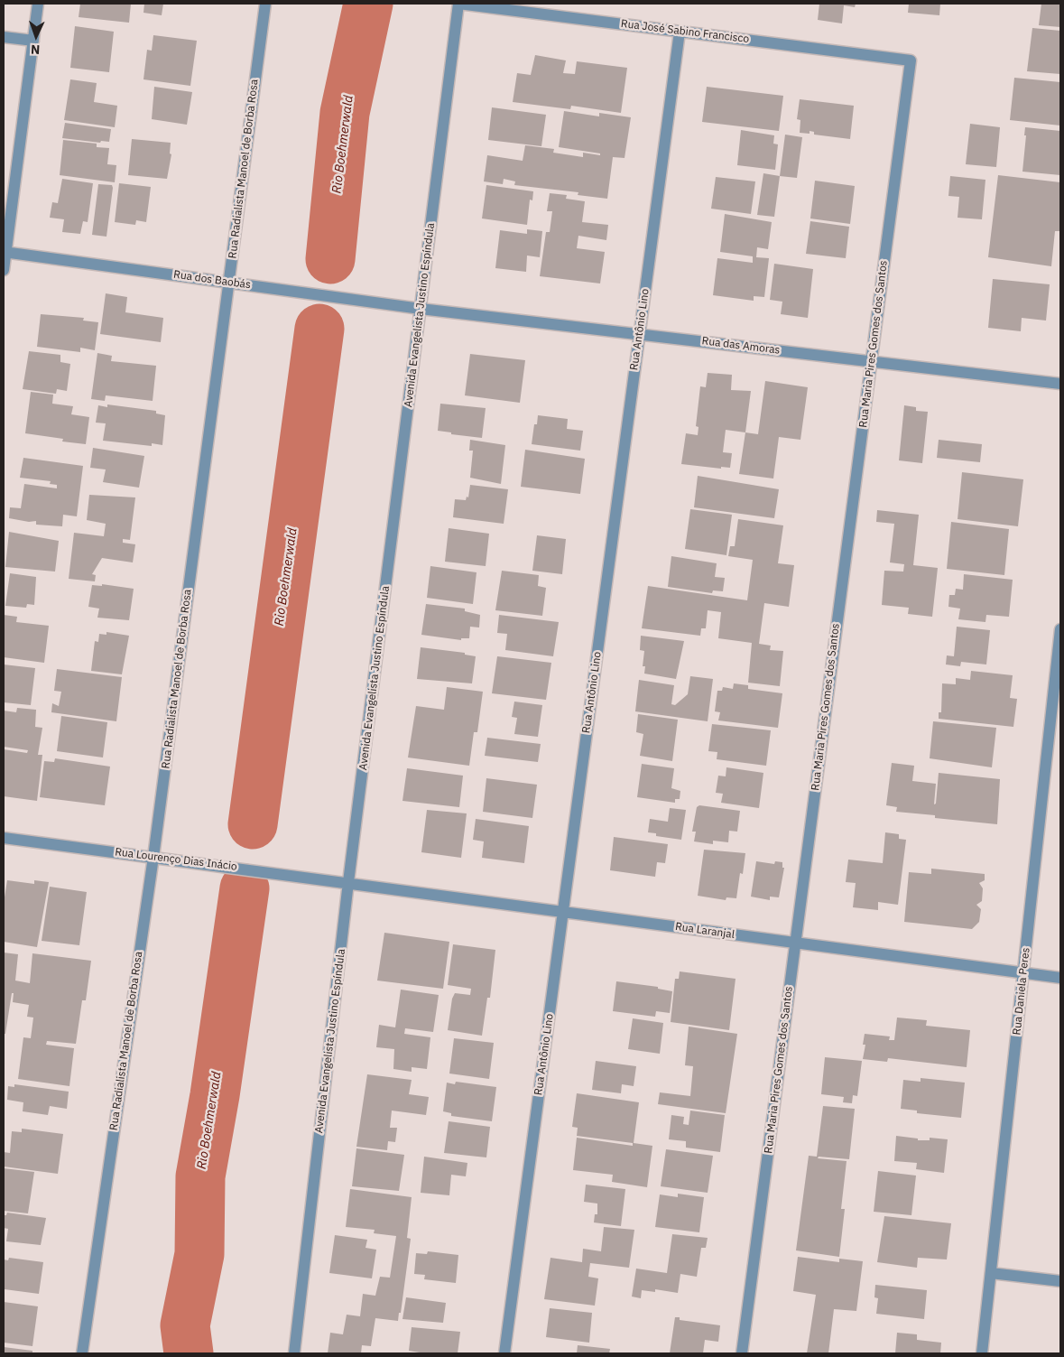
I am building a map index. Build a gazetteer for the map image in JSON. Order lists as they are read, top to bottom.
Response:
{
  "streets": {
    "street": [
      "Rua José Sabino Francisco",
      "Rua Radialista Manoel de Borba Rosa",
      "Rua dos Baobás",
      "Avenida Evangelista Justino Espíndula",
      "Rua Antônio Lino",
      "Rua Maria Pires Gomes dos Santos",
      "Rua das Amoras",
      "Rua Lourenço Dias Inácio",
      "Rua Laranjal",
      "Rua Daniela Peres"
    ]
  },
  "crossings": [
    ["Rua José Sabino Francisco", "Avenida Evangelista Justino Espíndula"],
    ["Rua José Sabino Francisco", "Rua Antônio Lino"],
    ["Rua José Sabino Francisco", "Rua Maria Pires Gomes dos Santos"],
    ["Rua Radialista Manoel de Borba Rosa", "Rua dos Baobás"],
    ["Rua Radialista Manoel de Borba Rosa", "Rua Lourenço Dias Inácio"],
    ["Rua dos Baobás", "Avenida Evangelista Justino Espíndula"],
    ["Rua dos Baobás", "Rua das Amoras"],
    ["Avenida Evangelista Justino Espíndula", "Rua das Amoras"],
    ["Avenida Evangelista Justino Espíndula", "Rua Lourenço Dias Inácio"],
    ["Avenida Evangelista Justino Espíndula", "Rua Laranjal"],
    ["Rua Antônio Lino", "Rua das Amoras"],
    ["Rua Antônio Lino", "Rua Laranjal"],
    ["Rua Maria Pires Gomes dos Santos", "Rua das Amoras"],
    ["Rua Maria Pires Gomes dos Santos", "Rua Laranjal"],
    ["Rua Lourenço Dias Inácio", "Rua Laranjal"],
    ["Rua Laranjal", "Rua Daniela Peres"]
  ],
  "water": ["Rio Boehmerwald"],
  "north": "bottom"
}
